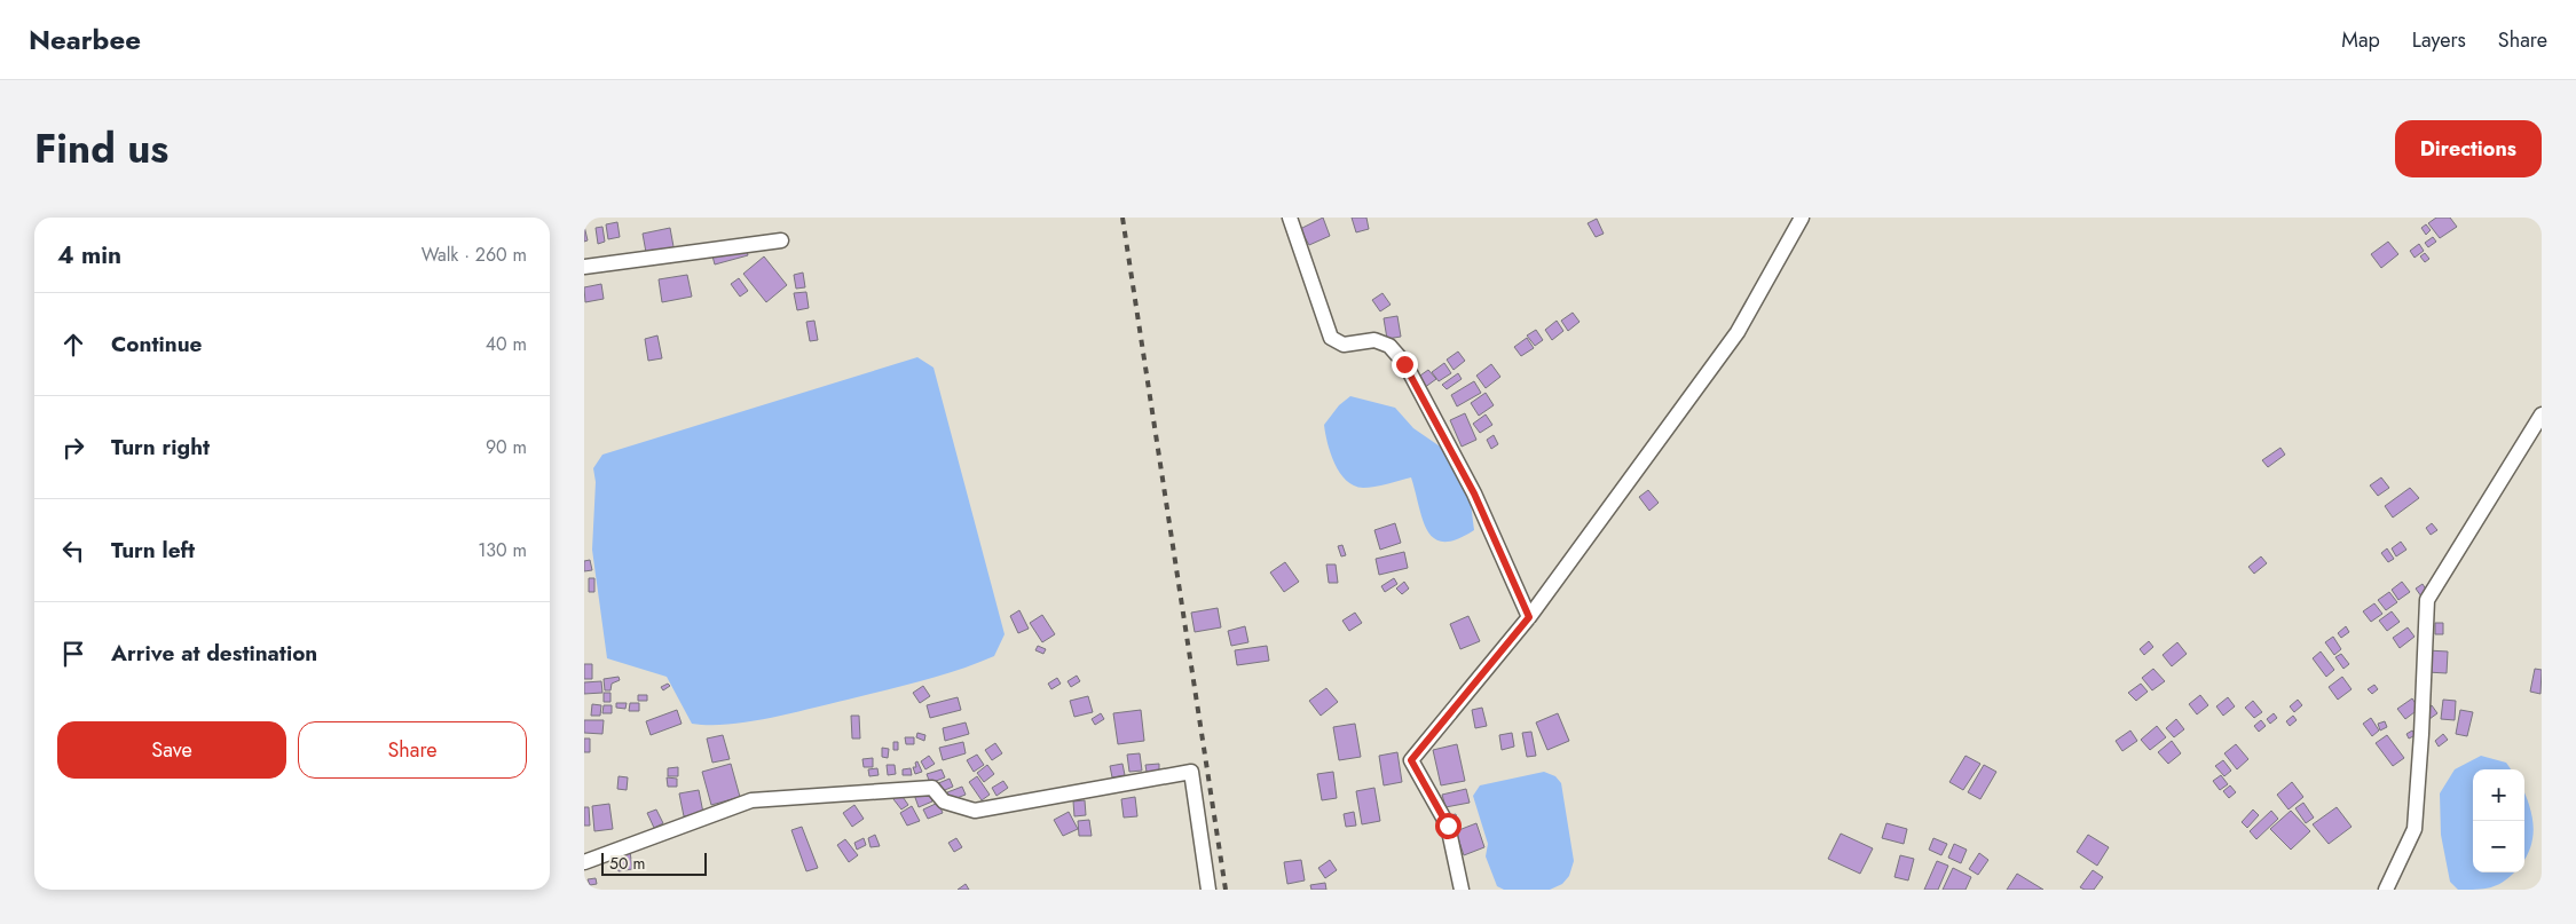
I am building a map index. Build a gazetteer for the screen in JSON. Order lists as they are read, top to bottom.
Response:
{
  "scale_bar": "50 m",
  "page": {
    "header": "Nearbee",
    "nav": ["Map", "Layers", "Share"],
    "title": "Find us",
    "buttons": [
      "Directions",
      ["Save", "Share"]
    ],
    "heading": ["4 min", "Walk · 260 m"],
    "list": [
      ["Continue", "40 m"],
      ["Turn right", "90 m"],
      ["Turn left", "130 m"],
      "Arrive at destination"
    ],
    "map_buttons": ["+", "−"],
    "scale": "50 m"
  }
}
